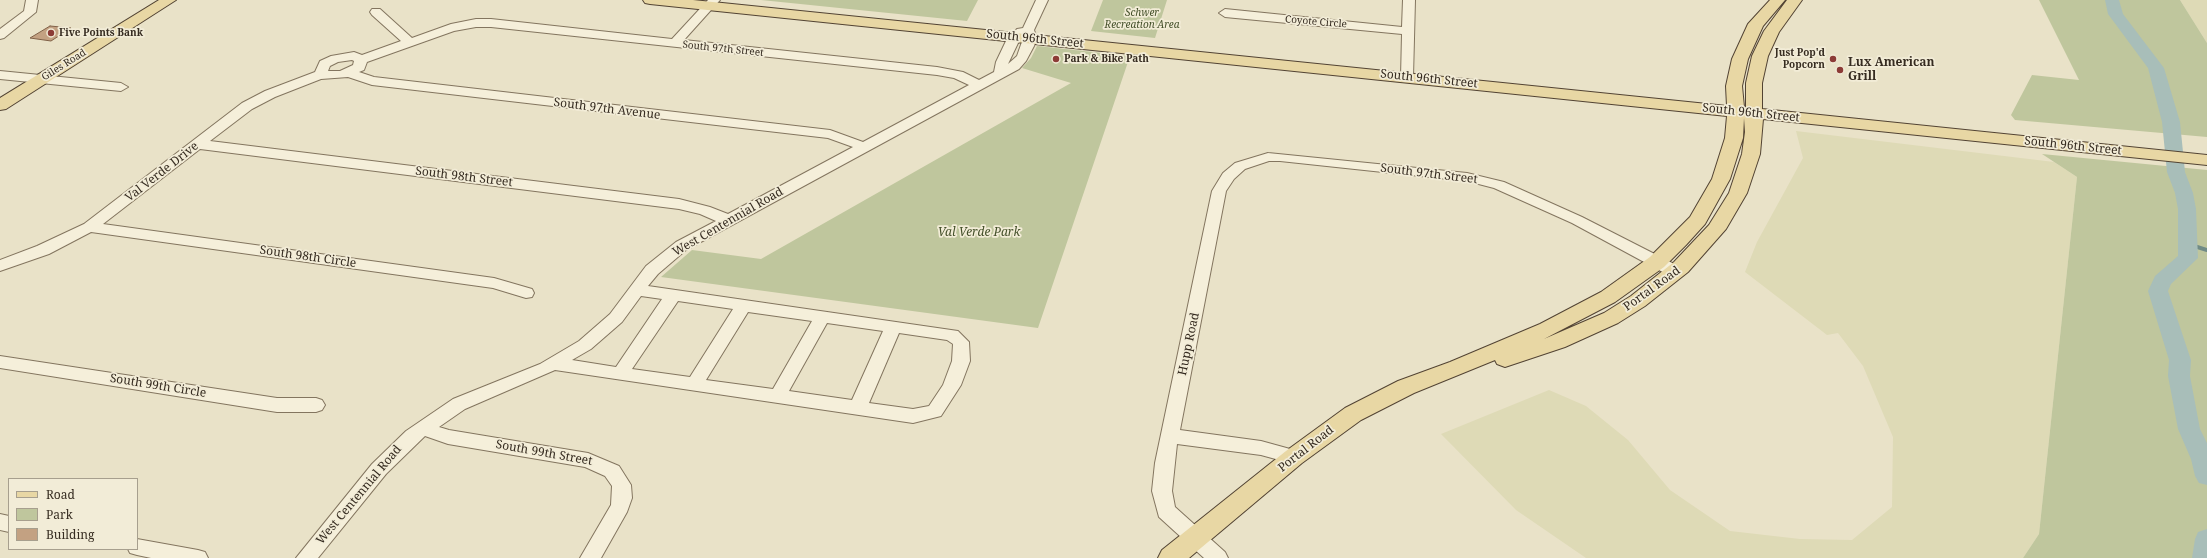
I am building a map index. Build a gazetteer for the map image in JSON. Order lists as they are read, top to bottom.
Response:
{
  "streets": {
    "main road": ["South 96th Street", "Giles Road", "Portal Road"],
    "street": [
      "Coyote Circle",
      "South 97th Street",
      "South 97th Avenue",
      "Val Verde Drive",
      "South 98th Street",
      "West Centennial Road",
      "South 98th Circle",
      "Hupp Road",
      "South 99th Circle",
      "South 99th Street"
    ]
  },
  "crossings": [
    ["South 96th Street", "West Centennial Road"],
    ["South 96th Street", "Portal Road"],
    ["South 97th Street", "West Centennial Road"],
    ["South 97th Street", "Portal Road"],
    ["South 97th Street", "Hupp Road"],
    ["South 97th Avenue", "Val Verde Drive"],
    ["South 97th Avenue", "West Centennial Road"],
    ["Val Verde Drive", "South 98th Street"],
    ["Val Verde Drive", "South 98th Circle"],
    ["South 98th Street", "West Centennial Road"],
    ["West Centennial Road", "South 99th Street"],
    ["Portal Road", "Hupp Road"]
  ],
  "parks": ["Schwer Recreation Area", "Val Verde Park"],
  "places": [
    "Five Points Bank",
    "Park & Bike Path",
    "Just Pop'd Popcorn",
    "Lux American Grill"
  ],
  "legend": ["Road", "Park", "Building"]
}
